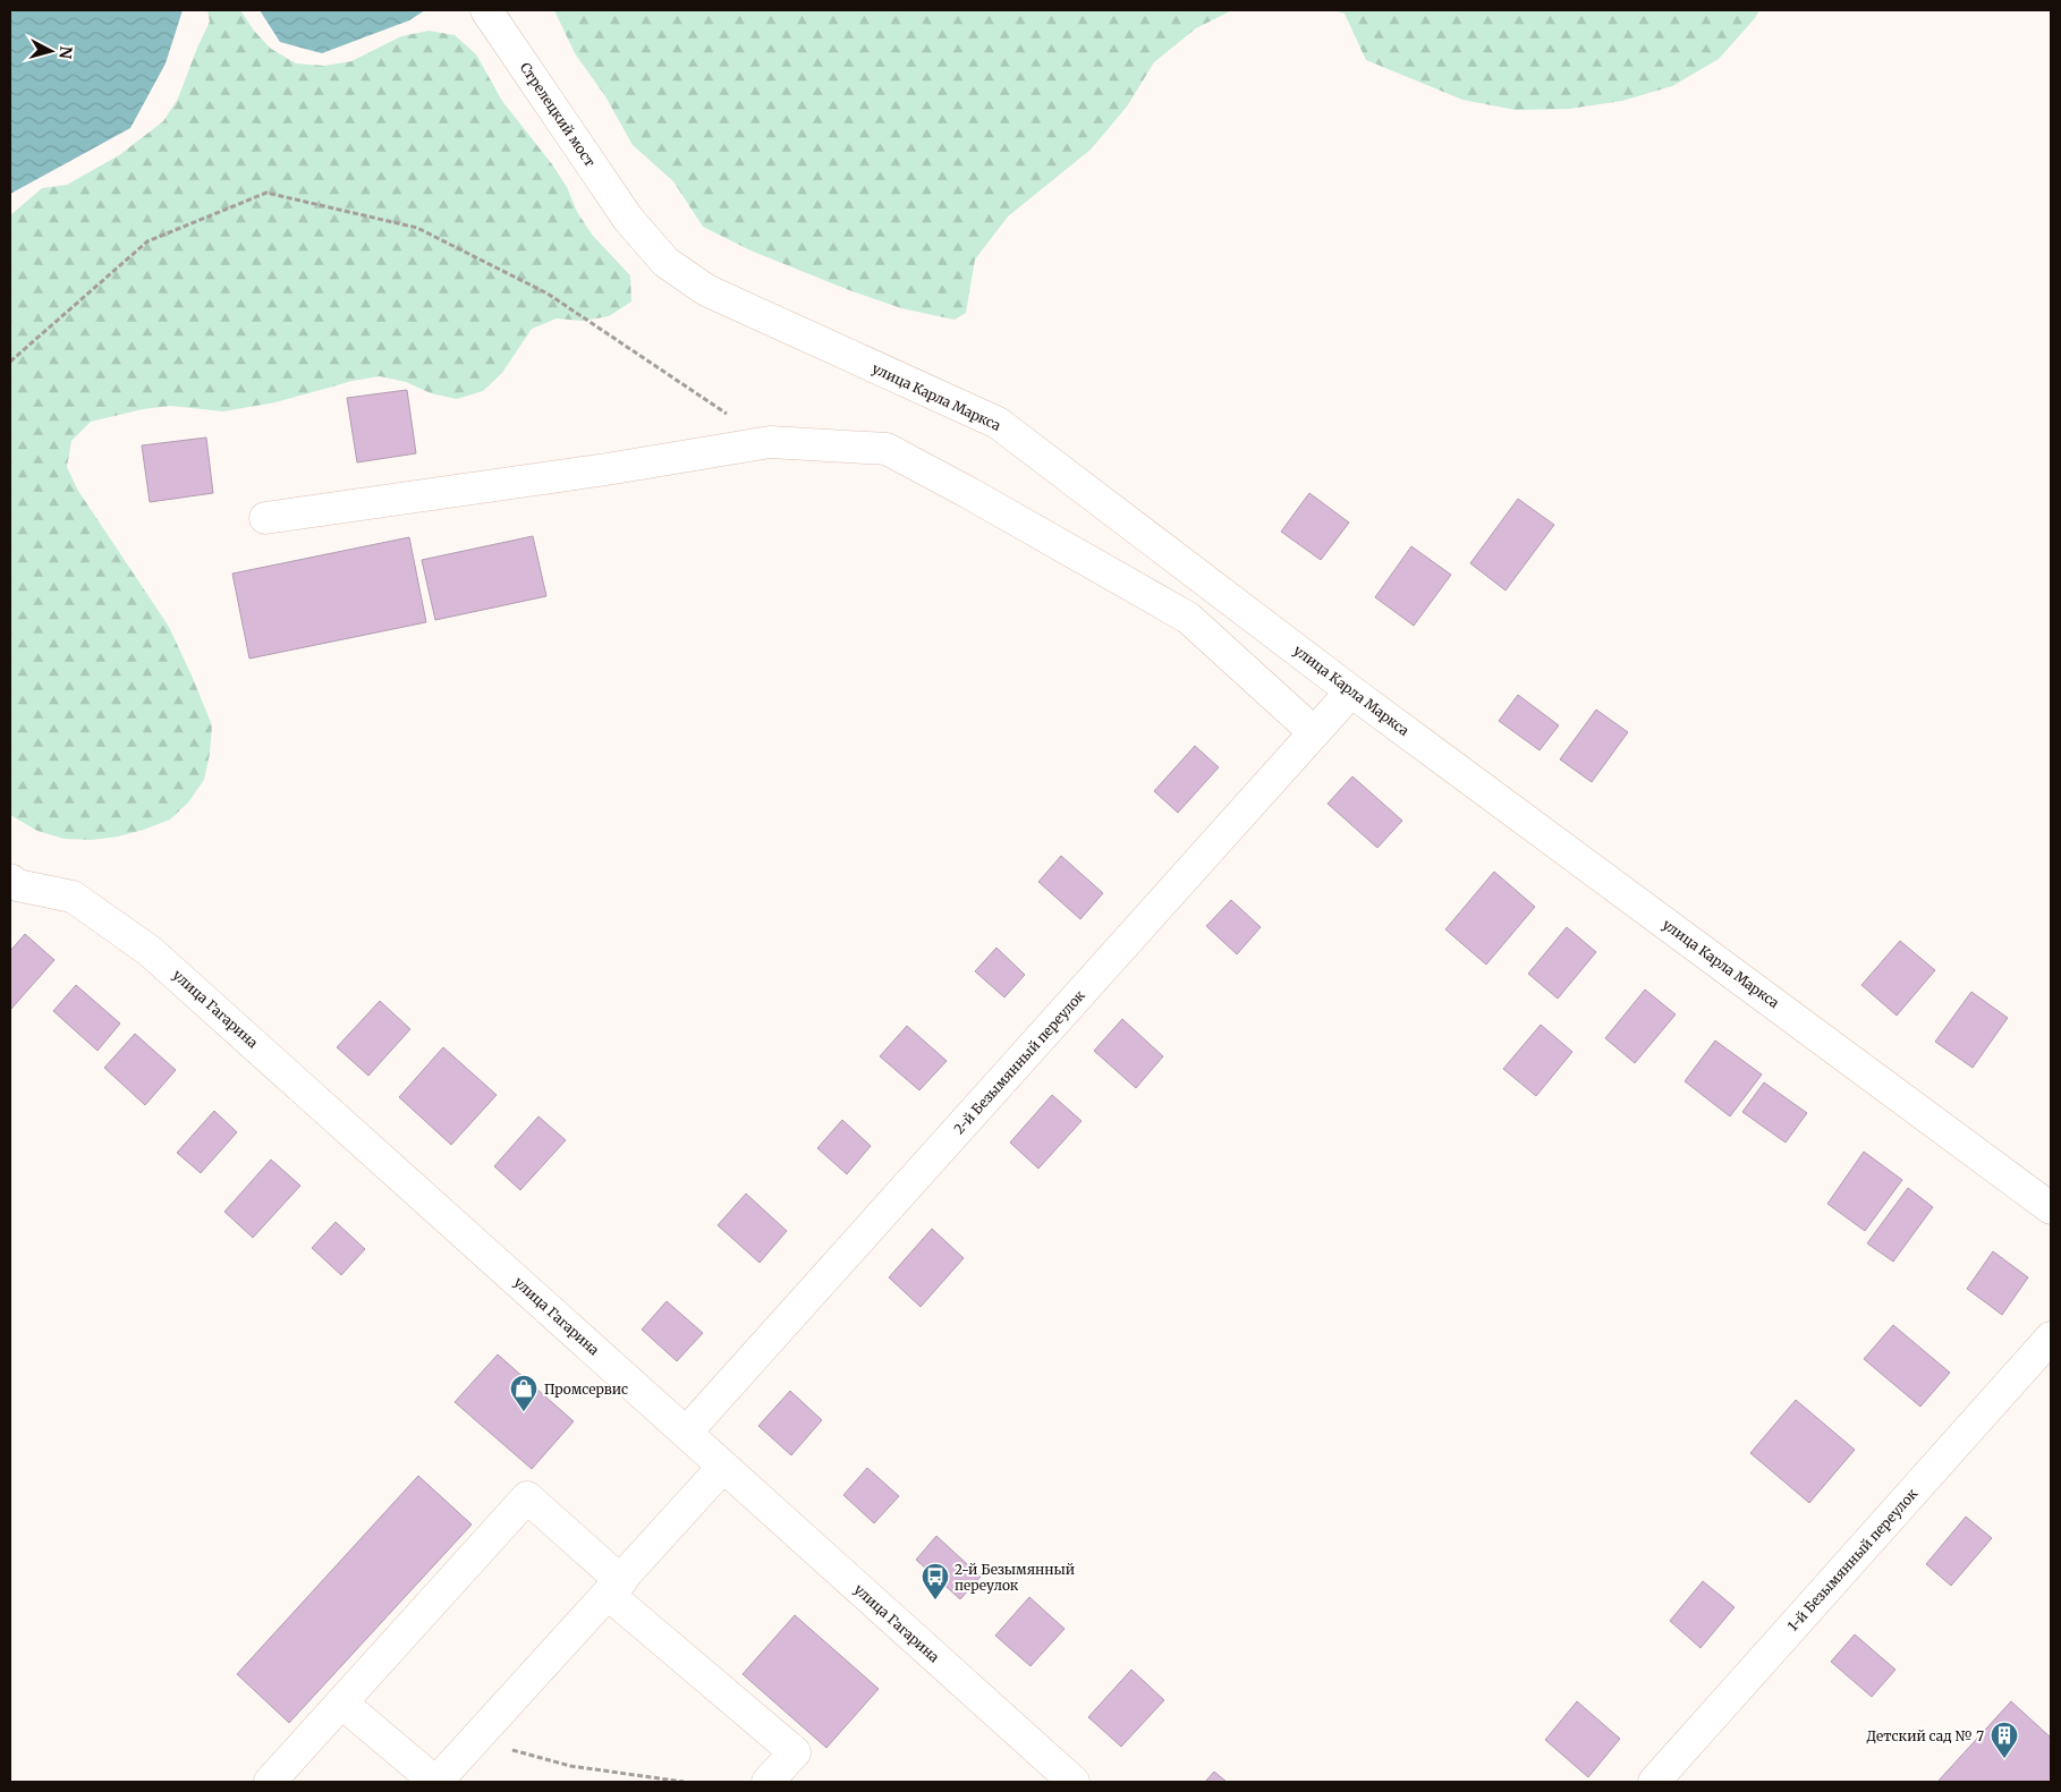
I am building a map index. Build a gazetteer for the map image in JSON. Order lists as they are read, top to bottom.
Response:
{
  "streets": {
    "main road": [
      "Стрелецкий мост",
      "улица Карла Маркса",
      "улица Гагарина",
      "2-й Безымянный переулок",
      "1-й Безымянный переулок"
    ]
  },
  "crossings": [
    ["Стрелецкий мост", "улица Карла Маркса"],
    ["улица Карла Маркса", "2-й Безымянный переулок"],
    ["улица Гагарина", "2-й Безымянный переулок"]
  ],
  "places": {
    "shop": ["Промсервис"],
    "bus stop": ["2-й Безымянный переулок"],
    "building": ["Детский сад № 7"]
  },
  "north": "right"
}
